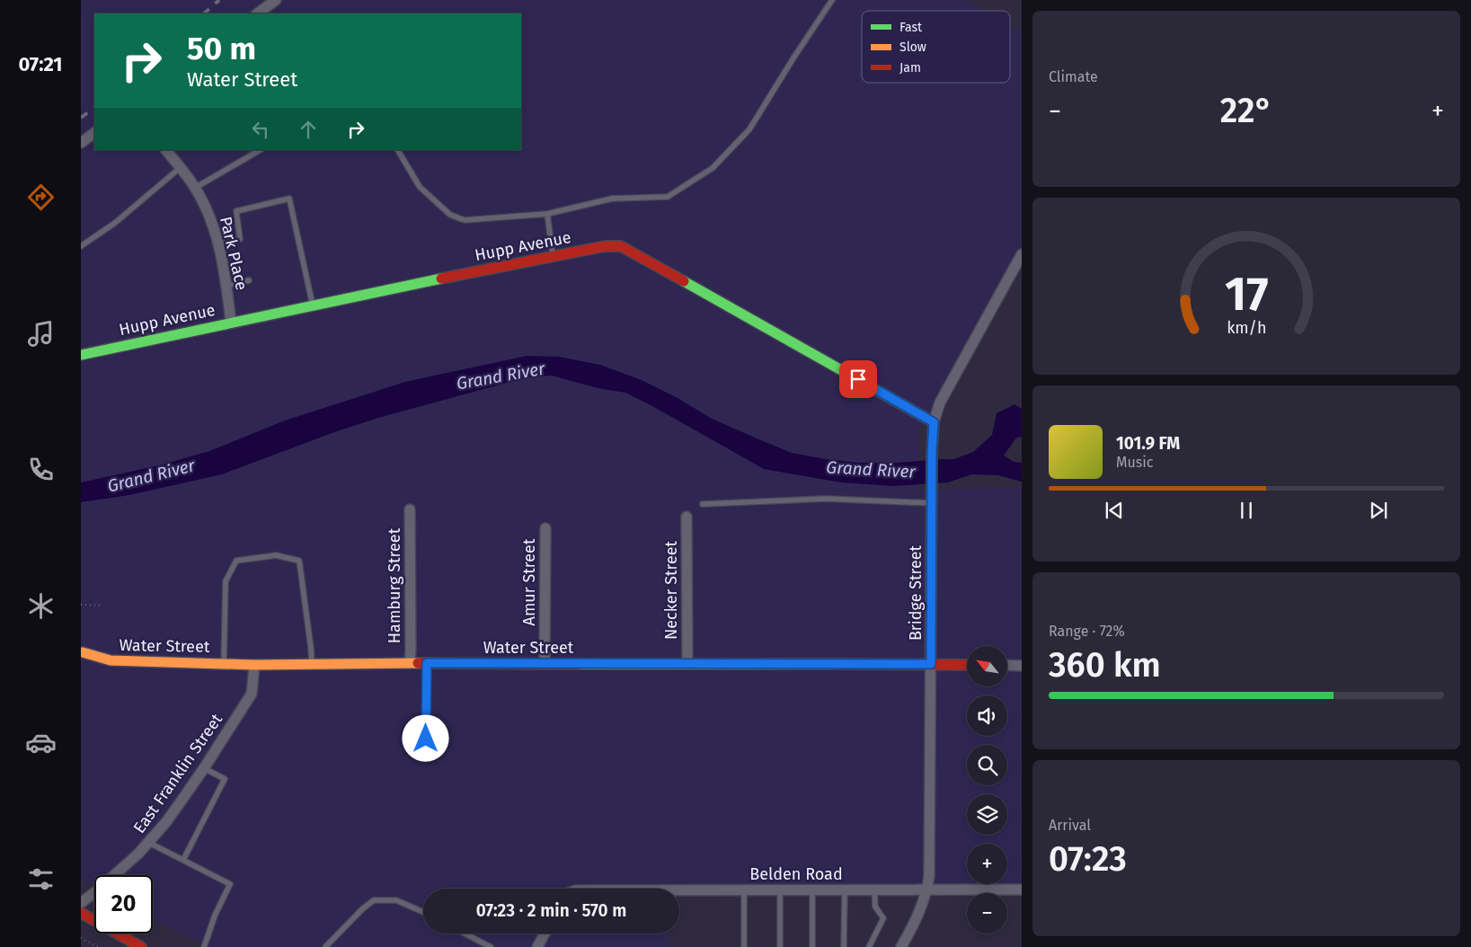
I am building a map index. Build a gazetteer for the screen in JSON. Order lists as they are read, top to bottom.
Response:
{
  "streets": {
    "street": [
      "Hupp Avenue",
      "Park Place",
      "Amur Street",
      "Hamburg Street",
      "Necker Street",
      "Bridge Street",
      "Water Street",
      "East Franklin Street",
      "Belden Road"
    ]
  },
  "crossings": [
    ["Hupp Avenue", "Park Place"],
    ["Hupp Avenue", "Bridge Street"],
    ["Amur Street", "Water Street"],
    ["Hamburg Street", "Water Street"],
    ["Necker Street", "Water Street"],
    ["Bridge Street", "Water Street"],
    ["Bridge Street", "Belden Road"],
    ["Water Street", "East Franklin Street"]
  ],
  "water": ["Grand River"],
  "legend": ["Fast", "Slow", "Jam"],
  "north": "top left",
  "page": {
    "tabs": "07:21",
    "tile": [
      "Climate",
      ["Range · 72%", "360 km"],
      ["Arrival", "07:23"]
    ],
    "turn": ["50 m", "Water Street"],
    "heat": ["−", "22°", "+"],
    "song": ["101.9 FM", "Music"],
    "map_buttons": ["+", "−"],
    "limit": "20",
    "trip": "07:23 · 2 min · 570 m",
    "gauge": ["17", "km/h"]
  }
}
